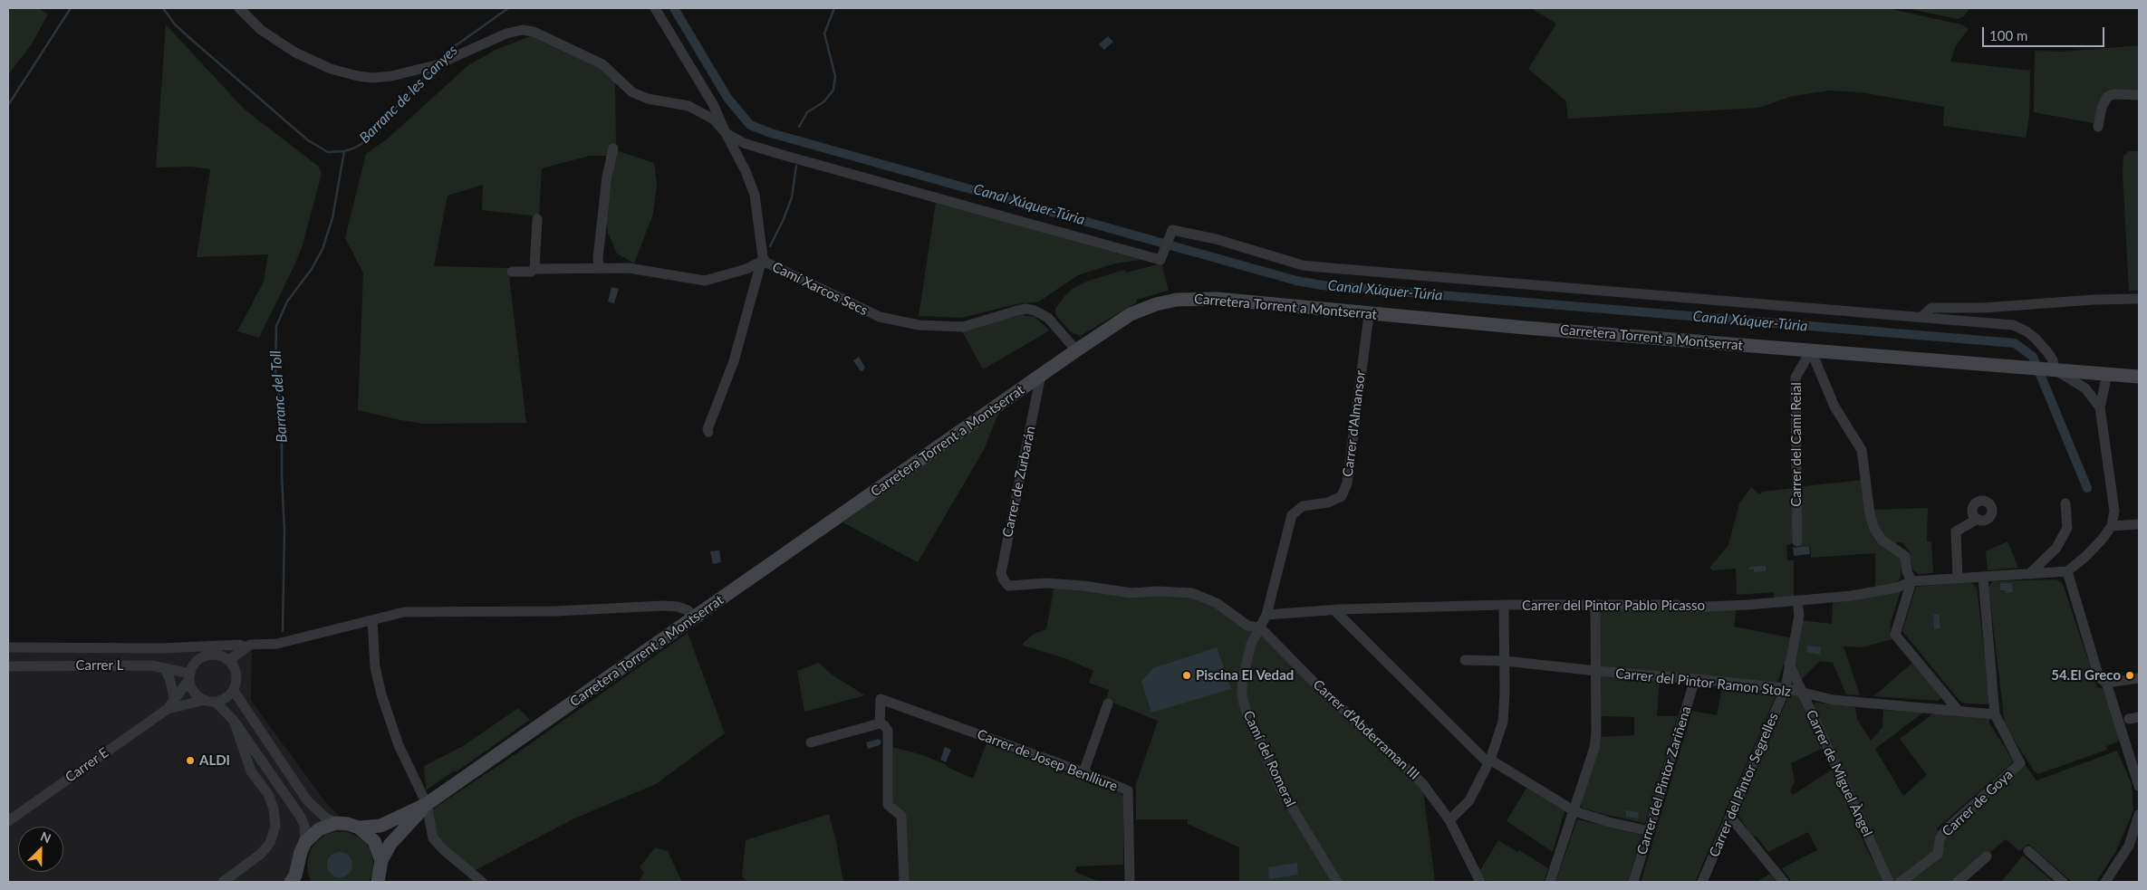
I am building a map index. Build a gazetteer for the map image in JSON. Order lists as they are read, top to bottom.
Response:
{
  "streets": {
    "main road": ["Carretera Torrent a Montserrat"],
    "street": [
      "Camí Xarcos Secs",
      "Carrer d'Almansor",
      "Carrer del Camí Reial",
      "Carrer de Zurbarán",
      "Carrer del Pintor Pablo Picasso",
      "Carrer L",
      "Carrer del Pintor Ramon Stolz",
      "Carrer d'Abderraman III",
      "Camí del Romeral",
      "Carrer de Josep Benlliure",
      "Carrer E",
      "Carrer de Miguel Àngel",
      "Carrer del Pintor Zariñena",
      "Carrer del Pintor Segrelles",
      "Carrer de Goya"
    ]
  },
  "crossings": [
    ["Camí Xarcos Secs", "Carretera Torrent a Montserrat"],
    ["Carretera Torrent a Montserrat", "Carrer d'Almansor"],
    ["Carretera Torrent a Montserrat", "Carrer del Camí Reial"],
    ["Carretera Torrent a Montserrat", "Carrer de Zurbarán"],
    ["Carrer d'Almansor", "Carrer del Pintor Pablo Picasso"],
    ["Carrer d'Almansor", "Carrer d'Abderraman III"],
    ["Carrer d'Almansor", "Camí del Romeral"],
    ["Carrer de Zurbarán", "Carrer d'Abderraman III"],
    ["Carrer del Pintor Pablo Picasso", "Carrer del Pintor Segrelles"],
    ["Carrer del Pintor Ramon Stolz", "Carrer de Miguel Àngel"],
    ["Carrer del Pintor Ramon Stolz", "Carrer del Pintor Zariñena"],
    ["Carrer del Pintor Ramon Stolz", "Carrer del Pintor Segrelles"],
    ["Carrer del Pintor Ramon Stolz", "Carrer de Goya"],
    ["Carrer d'Abderraman III", "Camí del Romeral"],
    ["Carrer de Miguel Àngel", "Carrer del Pintor Segrelles"]
  ],
  "water": ["Barranc de les Canyes", "Canal Xúquer-Túria", "Barranc del Toll"],
  "places": ["Piscina El Vedad", "54.El Greco", "ALDI"],
  "scale_bar": "100 m",
  "north": "top right"
}
